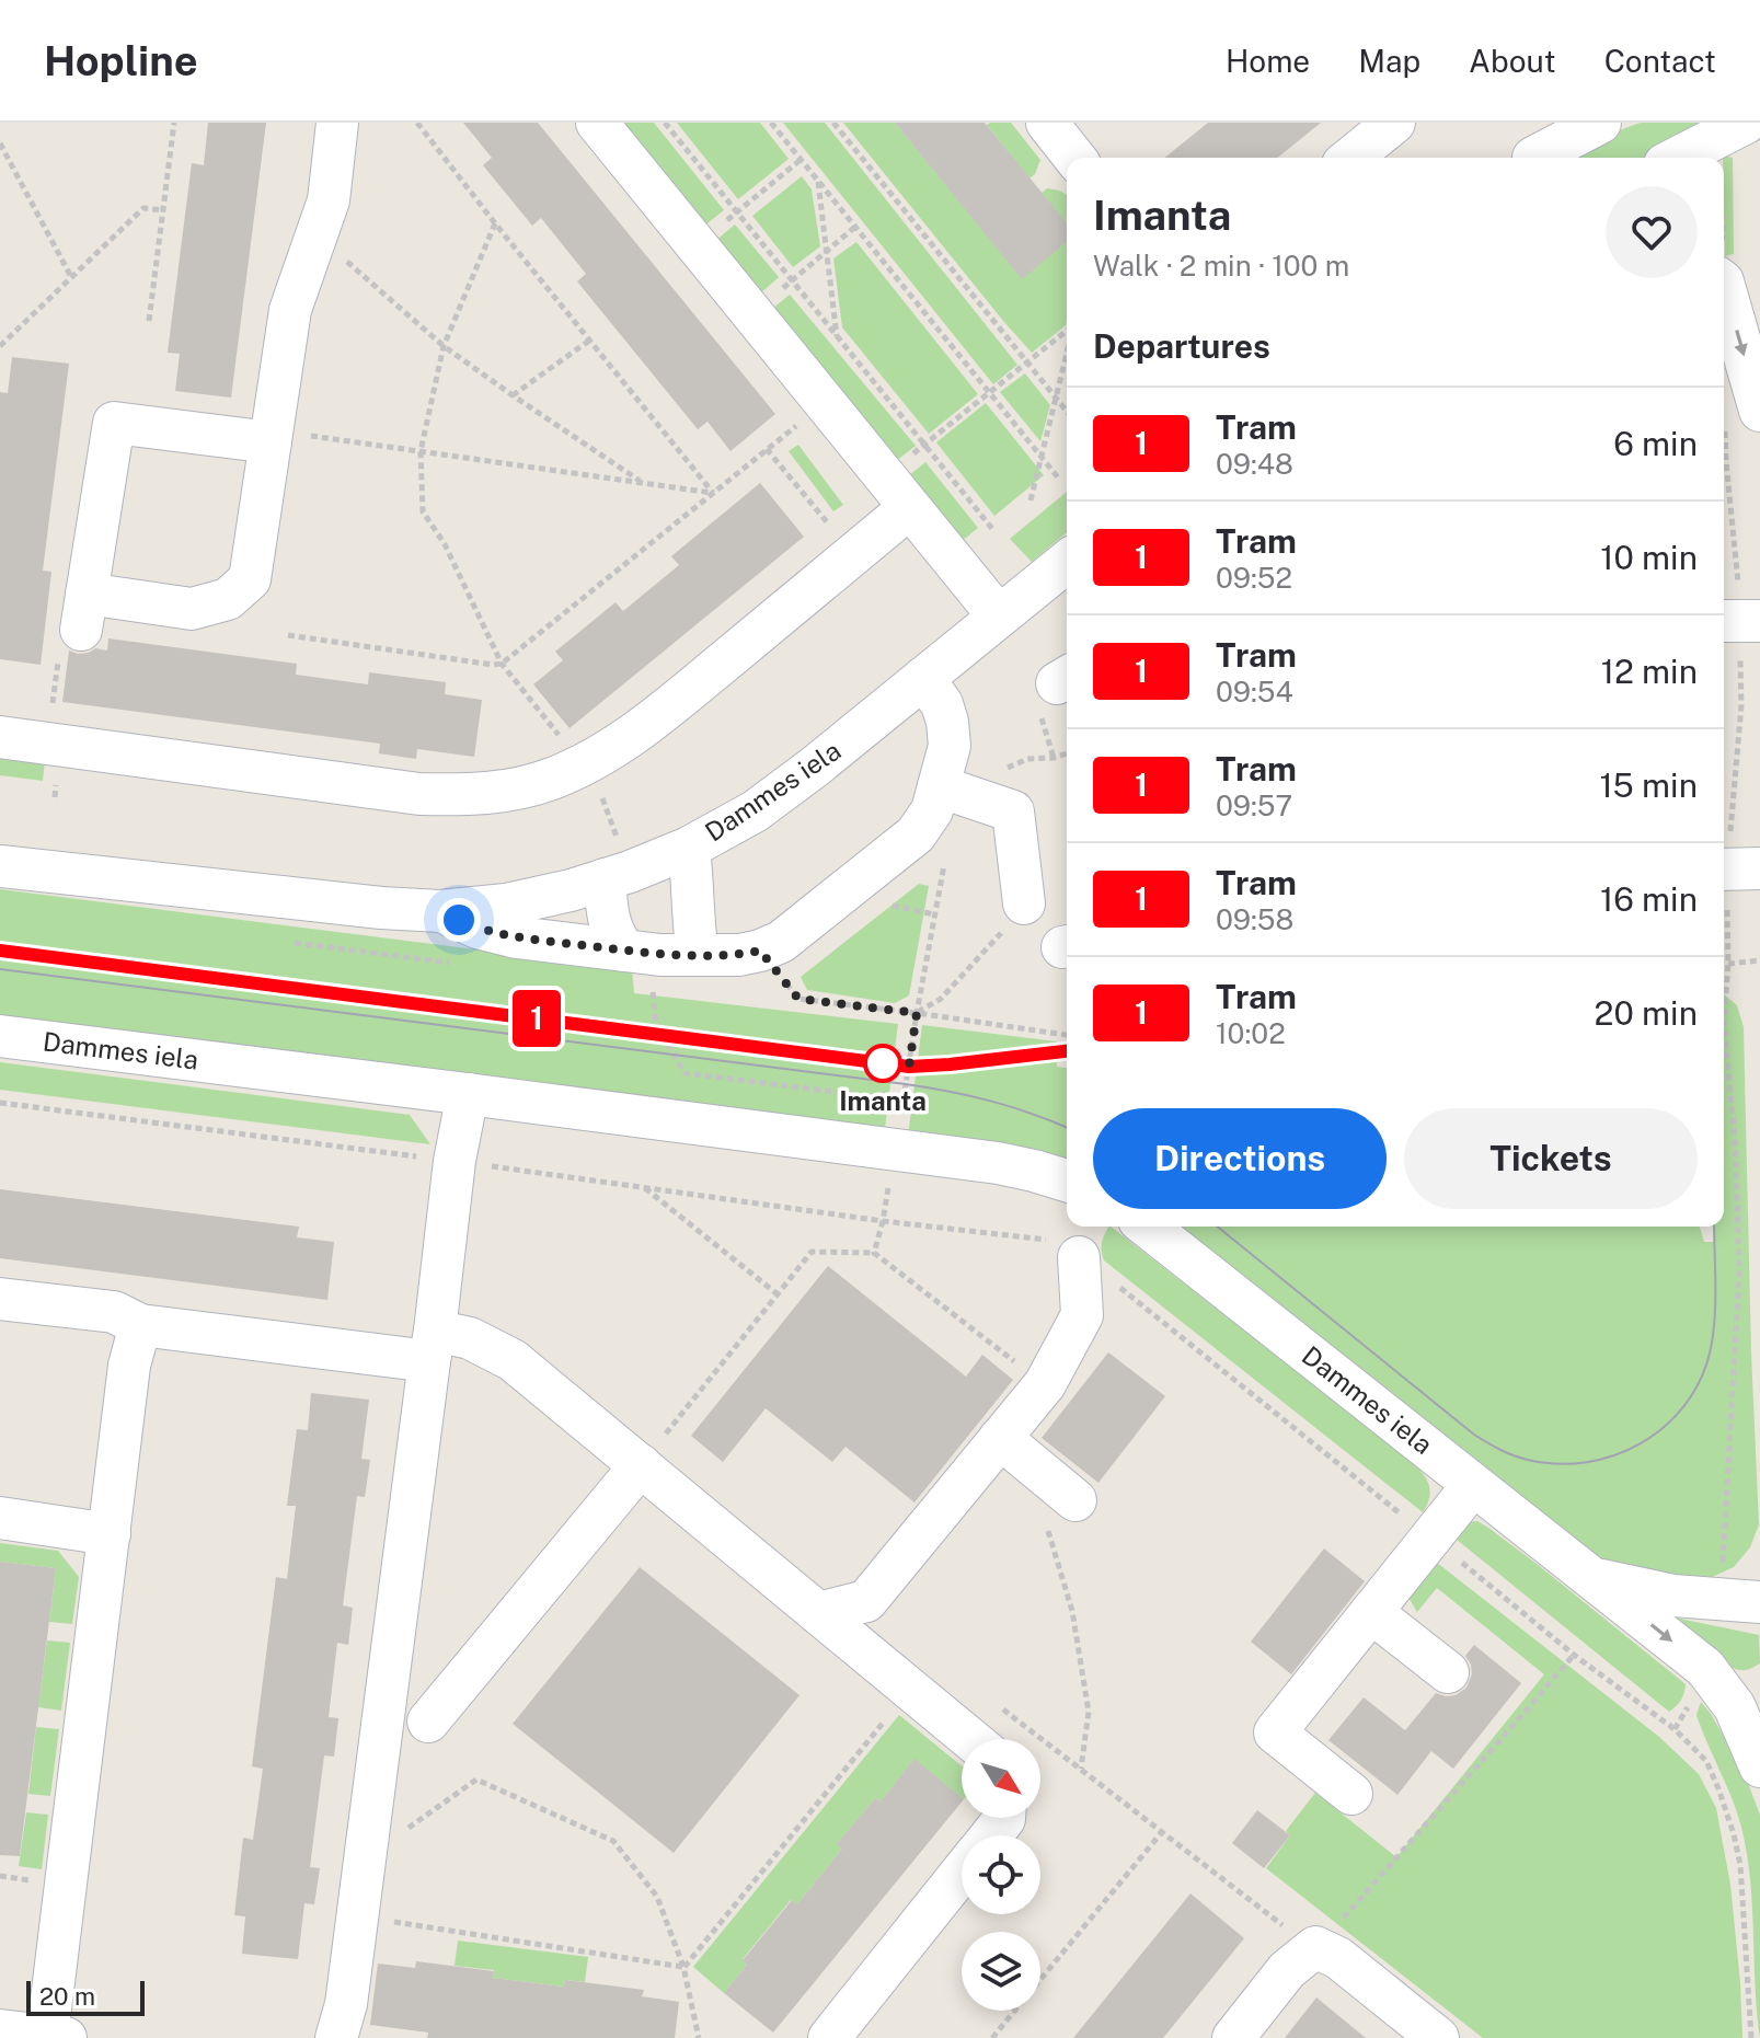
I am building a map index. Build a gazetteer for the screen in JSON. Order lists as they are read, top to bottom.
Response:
{
  "streets": {
    "street": ["Dammes iela"]
  },
  "places": ["Imanta"],
  "lines": ["tram line 1"],
  "scale_bar": "20 m",
  "north": "bottom right",
  "page": {
    "header": "Hopline",
    "nav": [
      "Home",
      "Map",
      "About",
      "Contact"
    ],
    "on_map": "1",
    "heading": [
      ["Imanta", "Walk · 2 min · 100 m"],
      "Departures"
    ],
    "list": [
      {
        "mark": "1",
        "name": "Tram",
        "note": "09:48",
        "value": "6 min"
      },
      {
        "mark": "1",
        "name": "Tram",
        "note": "09:52",
        "value": "10 min"
      },
      {
        "mark": "1",
        "name": "Tram",
        "note": "09:54",
        "value": "12 min"
      },
      {
        "mark": "1",
        "name": "Tram",
        "note": "09:57",
        "value": "15 min"
      },
      {
        "mark": "1",
        "name": "Tram",
        "note": "09:58",
        "value": "16 min"
      },
      {
        "mark": "1",
        "name": "Tram",
        "note": "10:02",
        "value": "20 min"
      }
    ],
    "buttons": ["Directions", "Tickets"],
    "scale": "20 m"
  }
}
